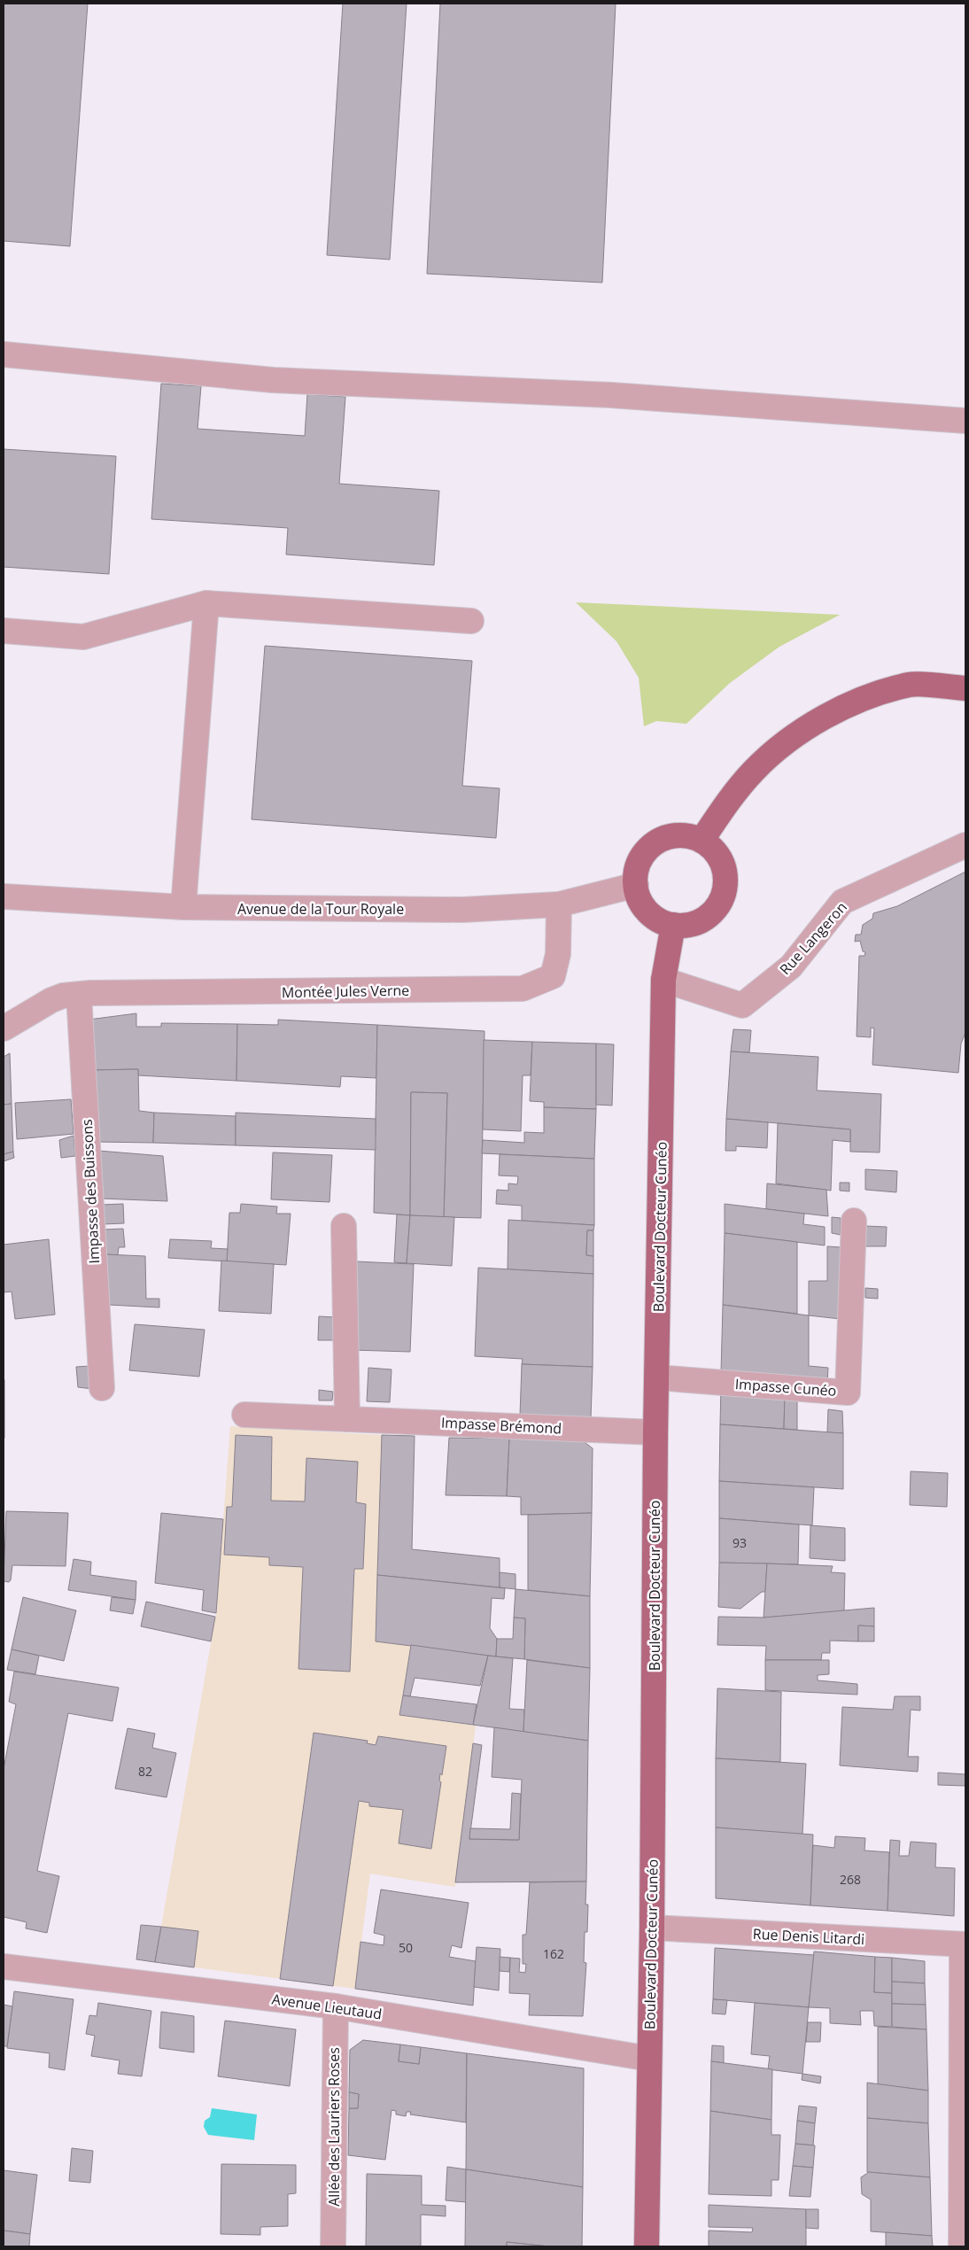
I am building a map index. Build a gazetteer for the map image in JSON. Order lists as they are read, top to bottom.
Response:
{
  "streets": {
    "main road": ["Boulevard Docteur Cunéo"],
    "street": [
      "Avenue de la Tour Royale",
      "Rue Langeron",
      "Montée Jules Verne",
      "Impasse des Buissons",
      "Impasse Cunéo",
      "Impasse Brémond",
      "Rue Denis Litardi",
      "Avenue Lieutaud",
      "Allée des Lauriers Roses"
    ]
  },
  "crossings": [
    ["Avenue de la Tour Royale", "Montée Jules Verne"],
    ["Avenue de la Tour Royale", "Boulevard Docteur Cunéo"],
    ["Rue Langeron", "Boulevard Docteur Cunéo"],
    ["Montée Jules Verne", "Impasse des Buissons"],
    ["Boulevard Docteur Cunéo", "Impasse Cunéo"],
    ["Boulevard Docteur Cunéo", "Impasse Brémond"],
    ["Boulevard Docteur Cunéo", "Rue Denis Litardi"],
    ["Boulevard Docteur Cunéo", "Avenue Lieutaud"],
    ["Avenue Lieutaud", "Allée des Lauriers Roses"]
  ],
  "house_numbers": [
    "93",
    "82",
    "268",
    "50",
    "162"
  ]
}
